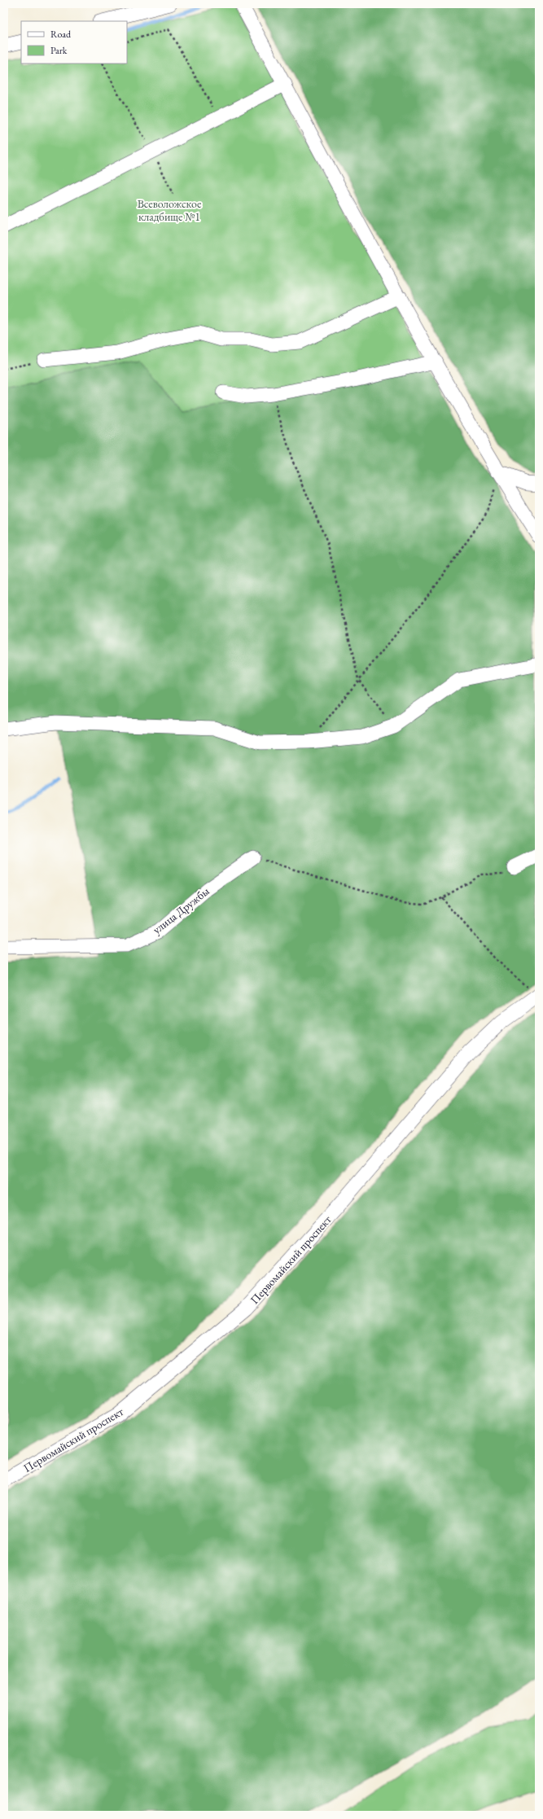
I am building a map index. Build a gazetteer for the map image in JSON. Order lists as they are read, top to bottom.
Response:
{
  "streets": {
    "street": ["улица Дружбы", "Первомайский проспект"]
  },
  "parks": ["Всеволожское кладбище №1"],
  "legend": ["Road", "Park"]
}
